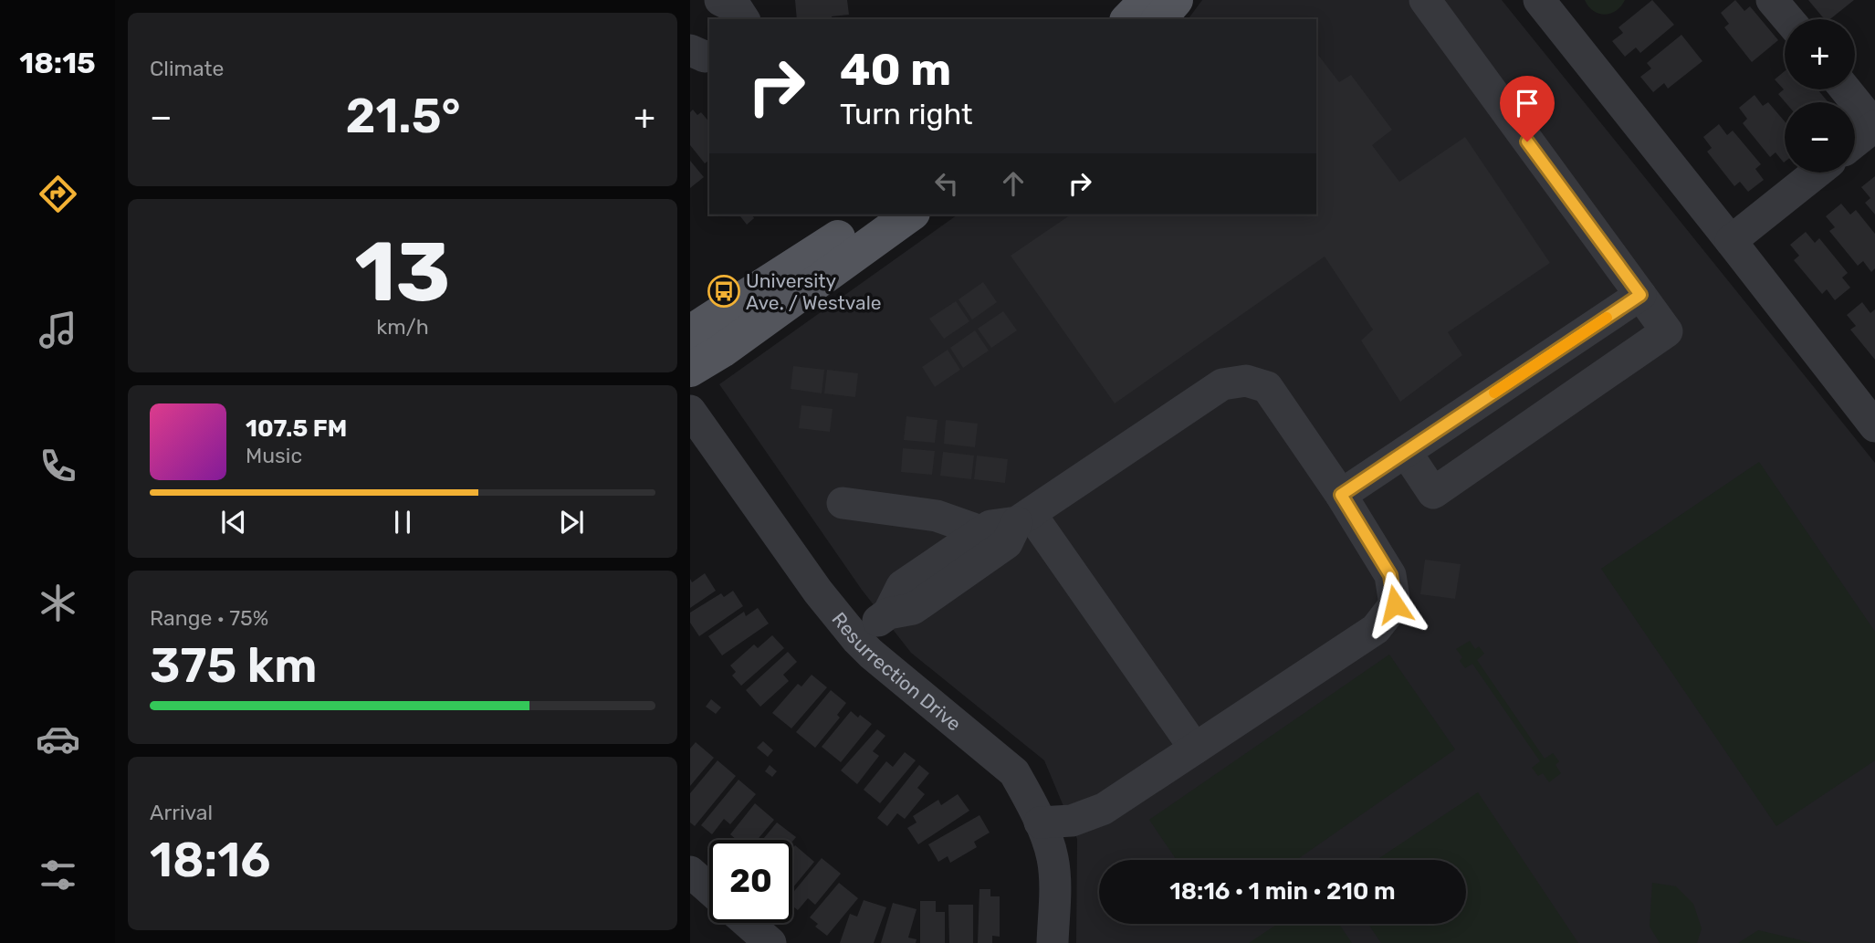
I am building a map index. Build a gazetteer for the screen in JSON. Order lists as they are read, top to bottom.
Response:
{
  "streets": {
    "street": ["Resurrection Drive"]
  },
  "places": {
    "bus stop": ["University Ave. / Westvale"]
  },
  "page": {
    "tabs": "18:15",
    "tile": [
      "Climate",
      ["13", "km/h"],
      ["Range · 75%", "375 km"],
      ["Arrival", "18:16"]
    ],
    "map_buttons": ["+", "−"],
    "turn": ["40 m", "Turn right"],
    "heat": ["−", "21.5°", "+"],
    "song": ["107.5 FM", "Music"],
    "limit": "20",
    "trip": "18:16 · 1 min · 210 m"
  }
}
